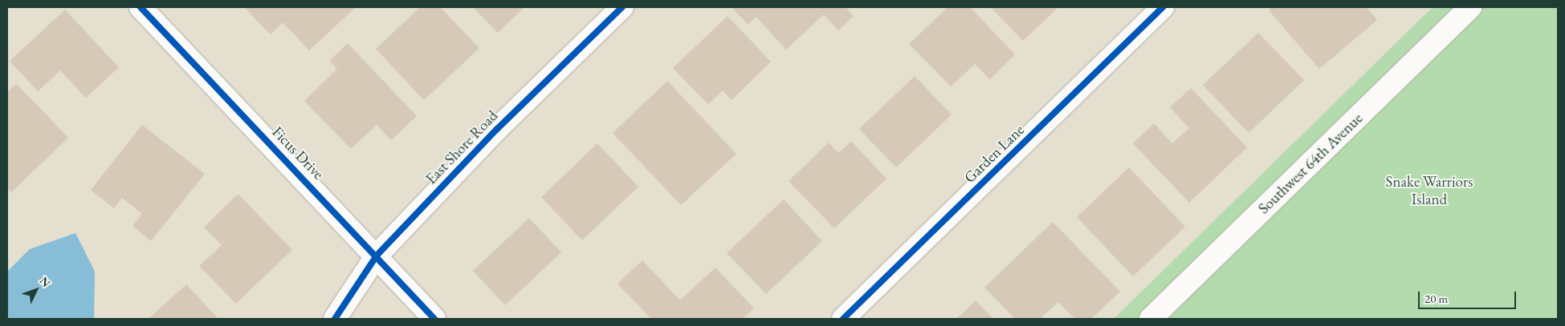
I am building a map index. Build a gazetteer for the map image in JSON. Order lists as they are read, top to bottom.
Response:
{
  "streets": {
    "street": [
      "East Shore Road",
      "Ficus Drive",
      "Garden Lane",
      "Southwest 64th Avenue"
    ]
  },
  "crossings": [
    ["East Shore Road", "Ficus Drive"]
  ],
  "parks": ["Snake Warriors Island"],
  "scale_bar": "20 m",
  "north": "top right"
}
